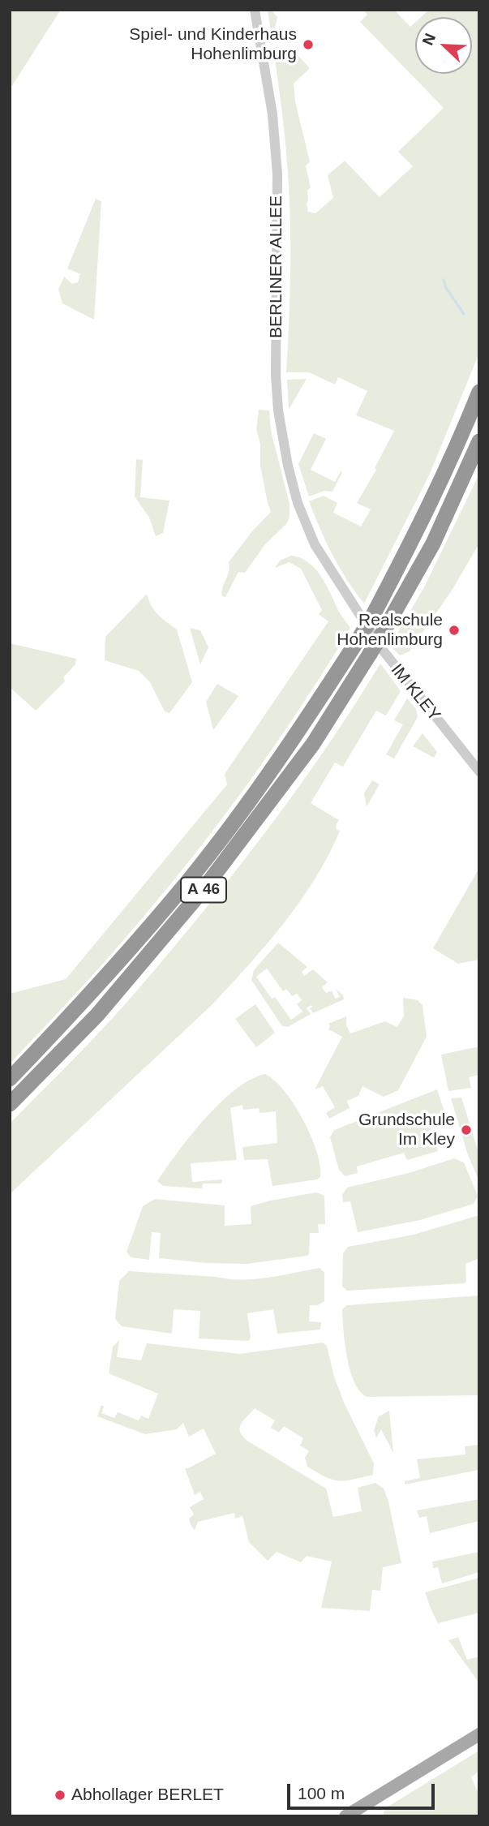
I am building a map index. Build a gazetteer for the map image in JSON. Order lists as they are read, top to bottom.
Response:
{
  "streets": {
    "highway": ["A 46"],
    "street": ["BERLINER ALLEE", "IM KLEY"]
  },
  "crossings": [
    ["BERLINER ALLEE", "IM KLEY"]
  ],
  "places": [
    "Spiel- und Kinderhaus Hohenlimburg",
    "Realschule Hohenlimburg",
    "Grundschule Im Kley",
    "Abhollager BERLET"
  ],
  "scale_bar": "100 m",
  "north": "top left"
}
